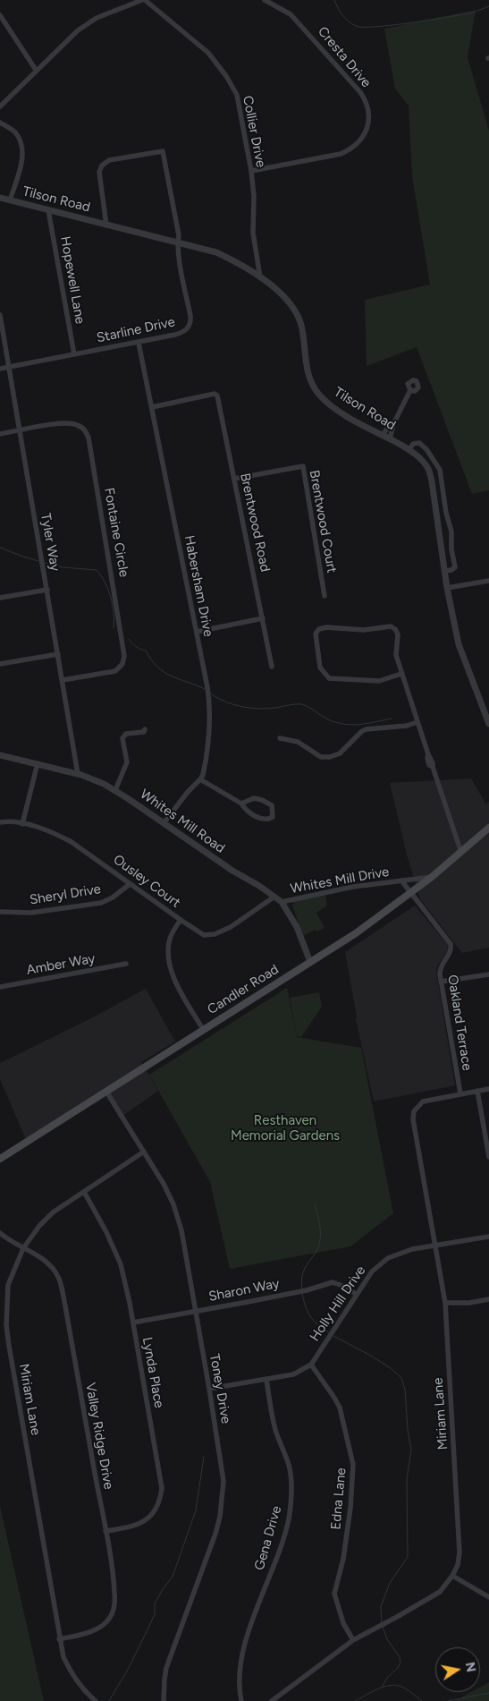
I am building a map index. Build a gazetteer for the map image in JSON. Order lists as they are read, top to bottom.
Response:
{
  "streets": {
    "main road": ["Candler Road"],
    "street": [
      "Cresta Drive",
      "Collier Drive",
      "Tilson Road",
      "Hopewell Lane",
      "Starline Drive",
      "Brentwood Court",
      "Brentwood Road",
      "Fontaine Circle",
      "Tyler Way",
      "Habersham Drive",
      "Whites Mill Road",
      "Whites Mill Drive",
      "Ousley Court",
      "Sheryl Drive",
      "Amber Way",
      "Oakland Terrace",
      "Sharon Way",
      "Holly Hill Drive",
      "Lynda Place",
      "Toney Drive",
      "Miriam Lane",
      "Valley Ridge Drive",
      "Edna Lane",
      "Gena Drive"
    ]
  },
  "crossings": [
    ["Cresta Drive", "Collier Drive"],
    ["Collier Drive", "Tilson Road"],
    ["Tilson Road", "Hopewell Lane"],
    ["Tilson Road", "Starline Drive"],
    ["Hopewell Lane", "Starline Drive"],
    ["Starline Drive", "Tyler Way"],
    ["Starline Drive", "Habersham Drive"],
    ["Brentwood Court", "Brentwood Road"],
    ["Brentwood Road", "Habersham Drive"],
    ["Fontaine Circle", "Tyler Way"],
    ["Tyler Way", "Whites Mill Road"],
    ["Whites Mill Road", "Whites Mill Drive"],
    ["Whites Mill Road", "Ousley Court"],
    ["Whites Mill Road", "Candler Road"],
    ["Whites Mill Drive", "Candler Road"],
    ["Whites Mill Drive", "Oakland Terrace"],
    ["Ousley Court", "Sheryl Drive"],
    ["Candler Road", "Oakland Terrace"],
    ["Candler Road", "Toney Drive"],
    ["Oakland Terrace", "Miriam Lane"],
    ["Sharon Way", "Holly Hill Drive"],
    ["Sharon Way", "Lynda Place"],
    ["Sharon Way", "Toney Drive"],
    ["Holly Hill Drive", "Miriam Lane"],
    ["Holly Hill Drive", "Edna Lane"],
    ["Lynda Place", "Miriam Lane"],
    ["Lynda Place", "Valley Ridge Drive"],
    ["Toney Drive", "Miriam Lane"],
    ["Miriam Lane", "Valley Ridge Drive"],
    ["Miriam Lane", "Edna Lane"]
  ],
  "parks": ["Resthaven Memorial Gardens"],
  "north": "right"
}
